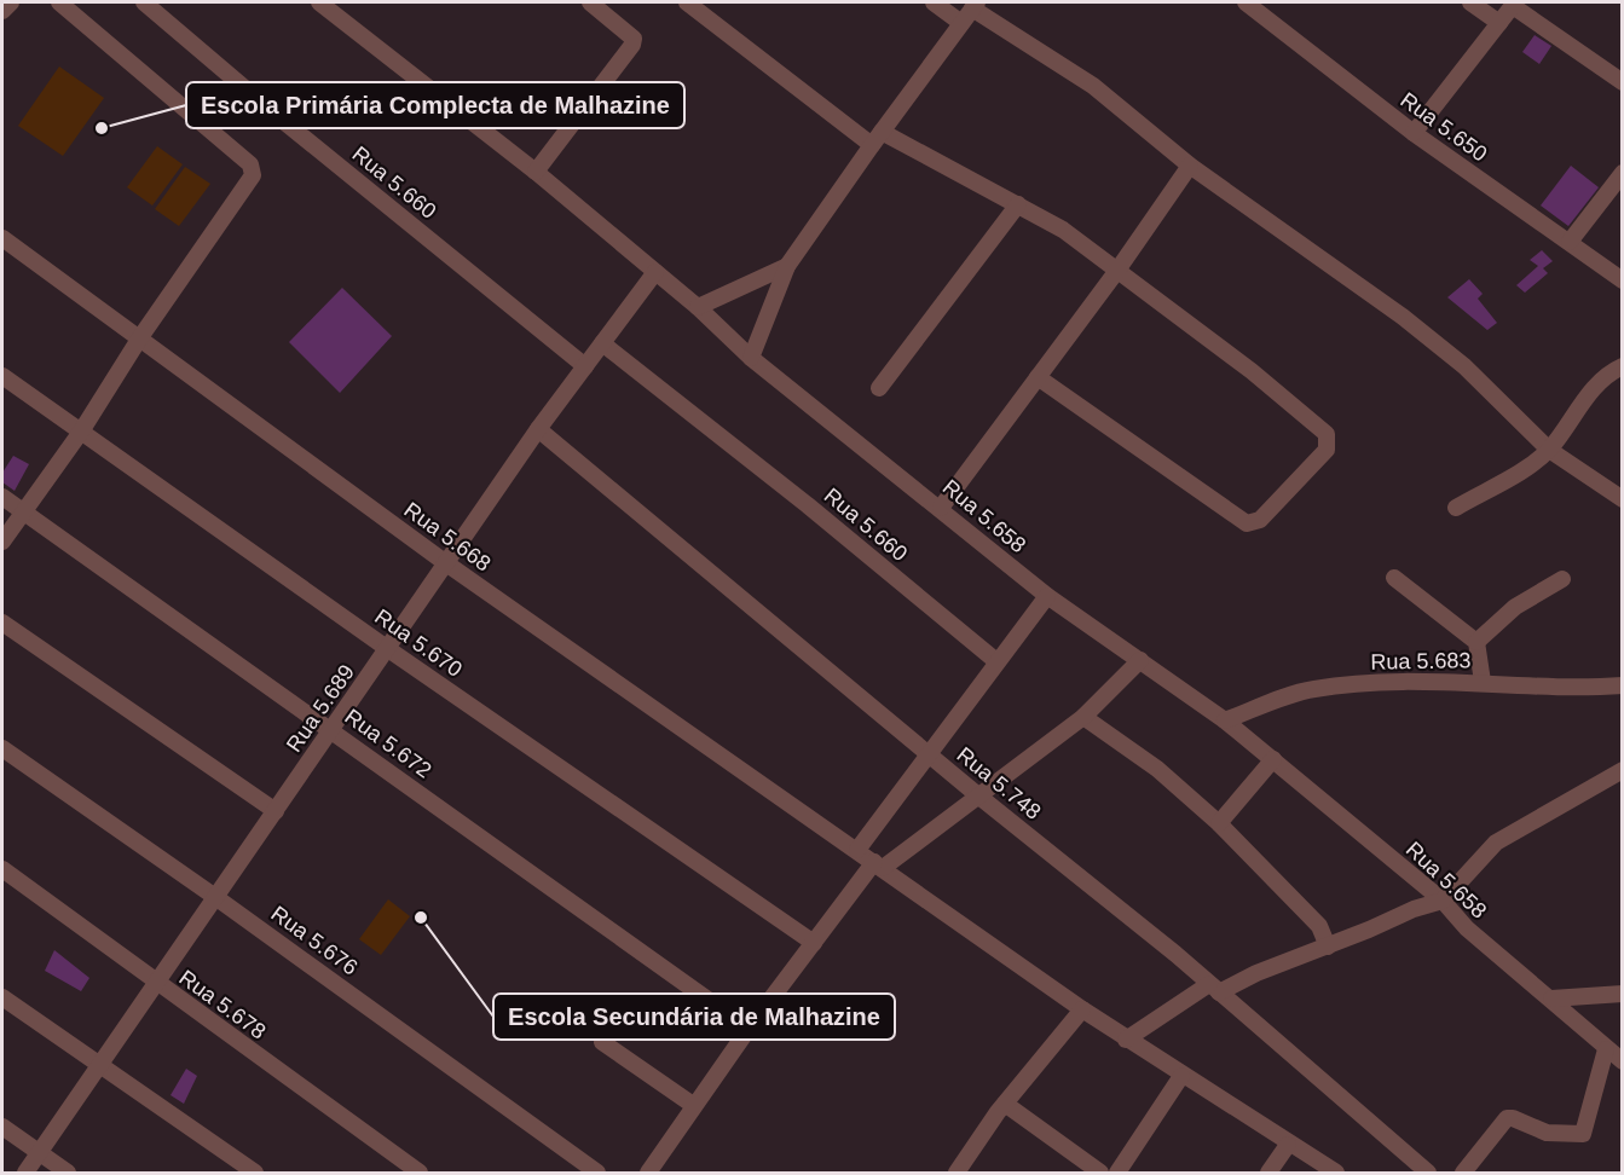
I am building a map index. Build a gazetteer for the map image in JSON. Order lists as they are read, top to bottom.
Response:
{
  "streets": {
    "street": [
      "Rua 5.650",
      "Rua 5.660",
      "Rua 5.658",
      "Rua 5.668",
      "Rua 5.670",
      "Rua 5.683",
      "Rua 5.689",
      "Rua 5.672",
      "Rua 5.748",
      "Rua 5.676",
      "Rua 5.678"
    ]
  },
  "crossings": [
    ["Rua 5.660", "Rua 5.689"],
    ["Rua 5.658", "Rua 5.683"],
    ["Rua 5.658", "Rua 5.689"],
    ["Rua 5.668", "Rua 5.689"],
    ["Rua 5.670", "Rua 5.689"],
    ["Rua 5.689", "Rua 5.672"],
    ["Rua 5.689", "Rua 5.748"],
    ["Rua 5.689", "Rua 5.676"],
    ["Rua 5.689", "Rua 5.678"]
  ],
  "places": ["Escola Primária Complecta de Malhazine", "Escola Secundária de Malhazine"]
}
